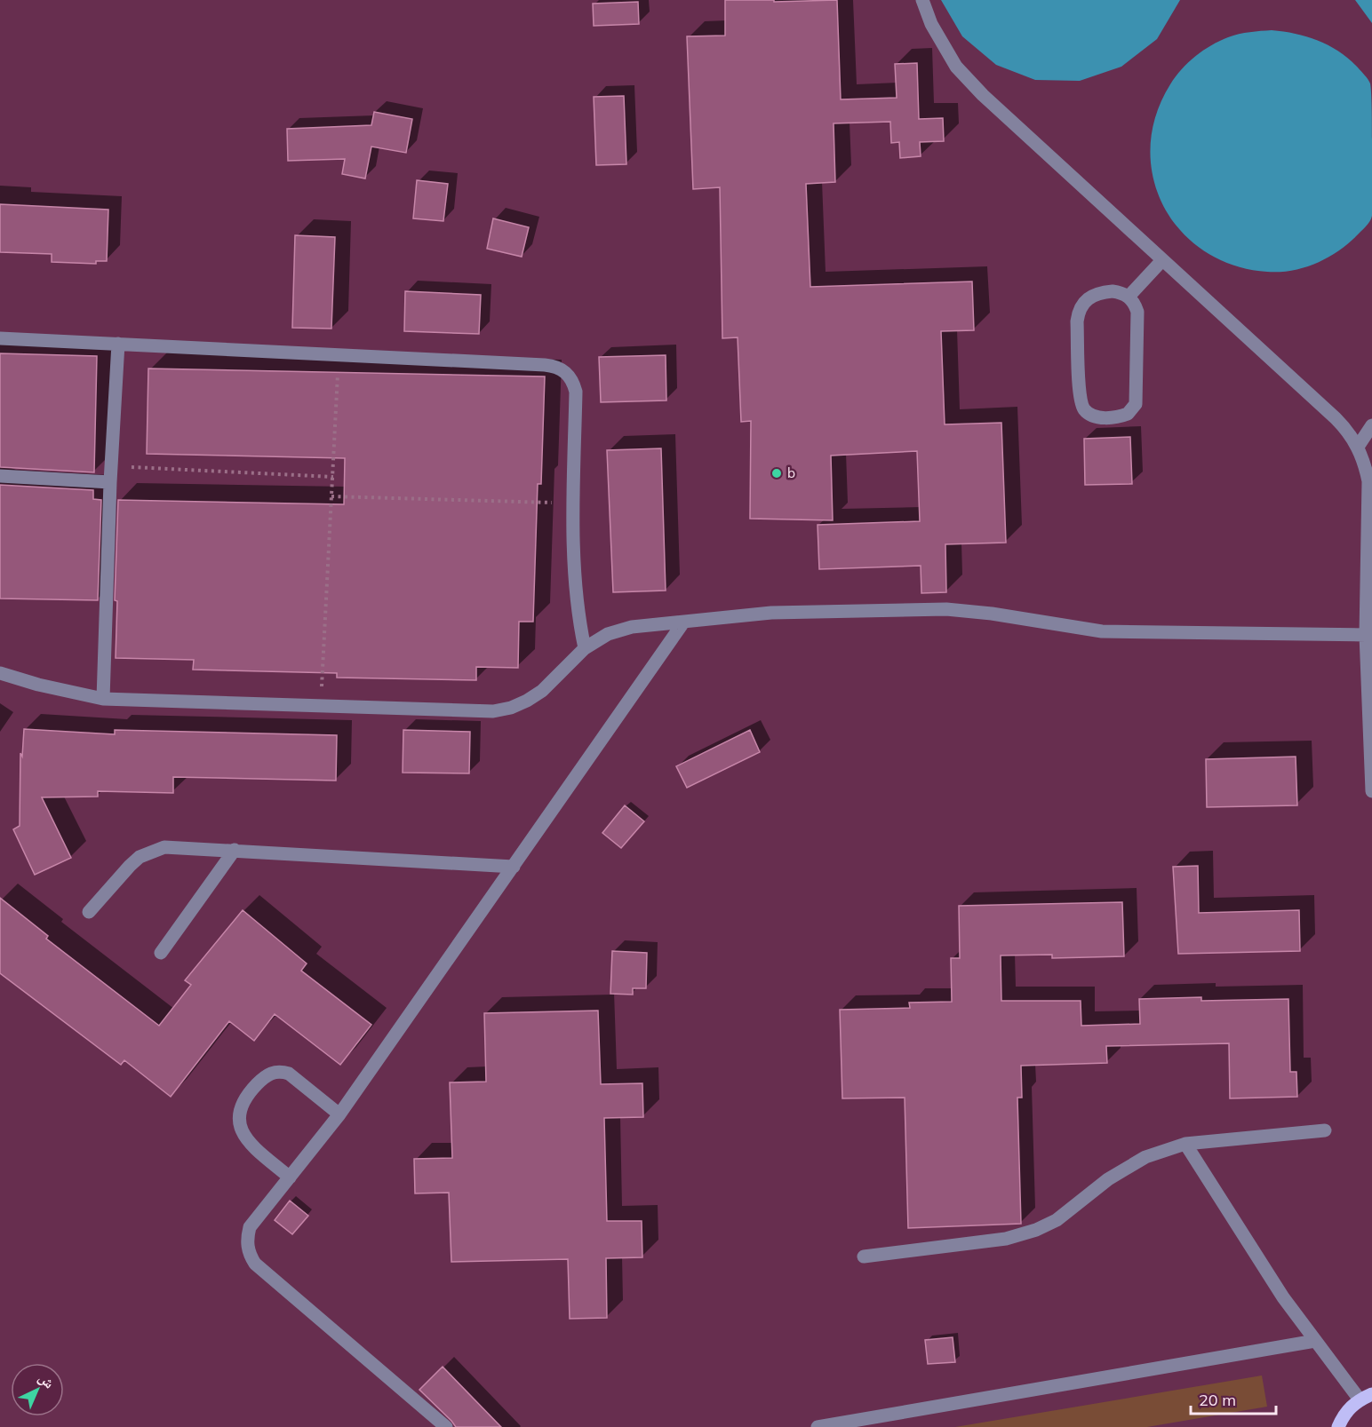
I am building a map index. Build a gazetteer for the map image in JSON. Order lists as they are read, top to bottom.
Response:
{
  "places": ["b"],
  "scale_bar": "20 m",
  "north": "top right"
}
